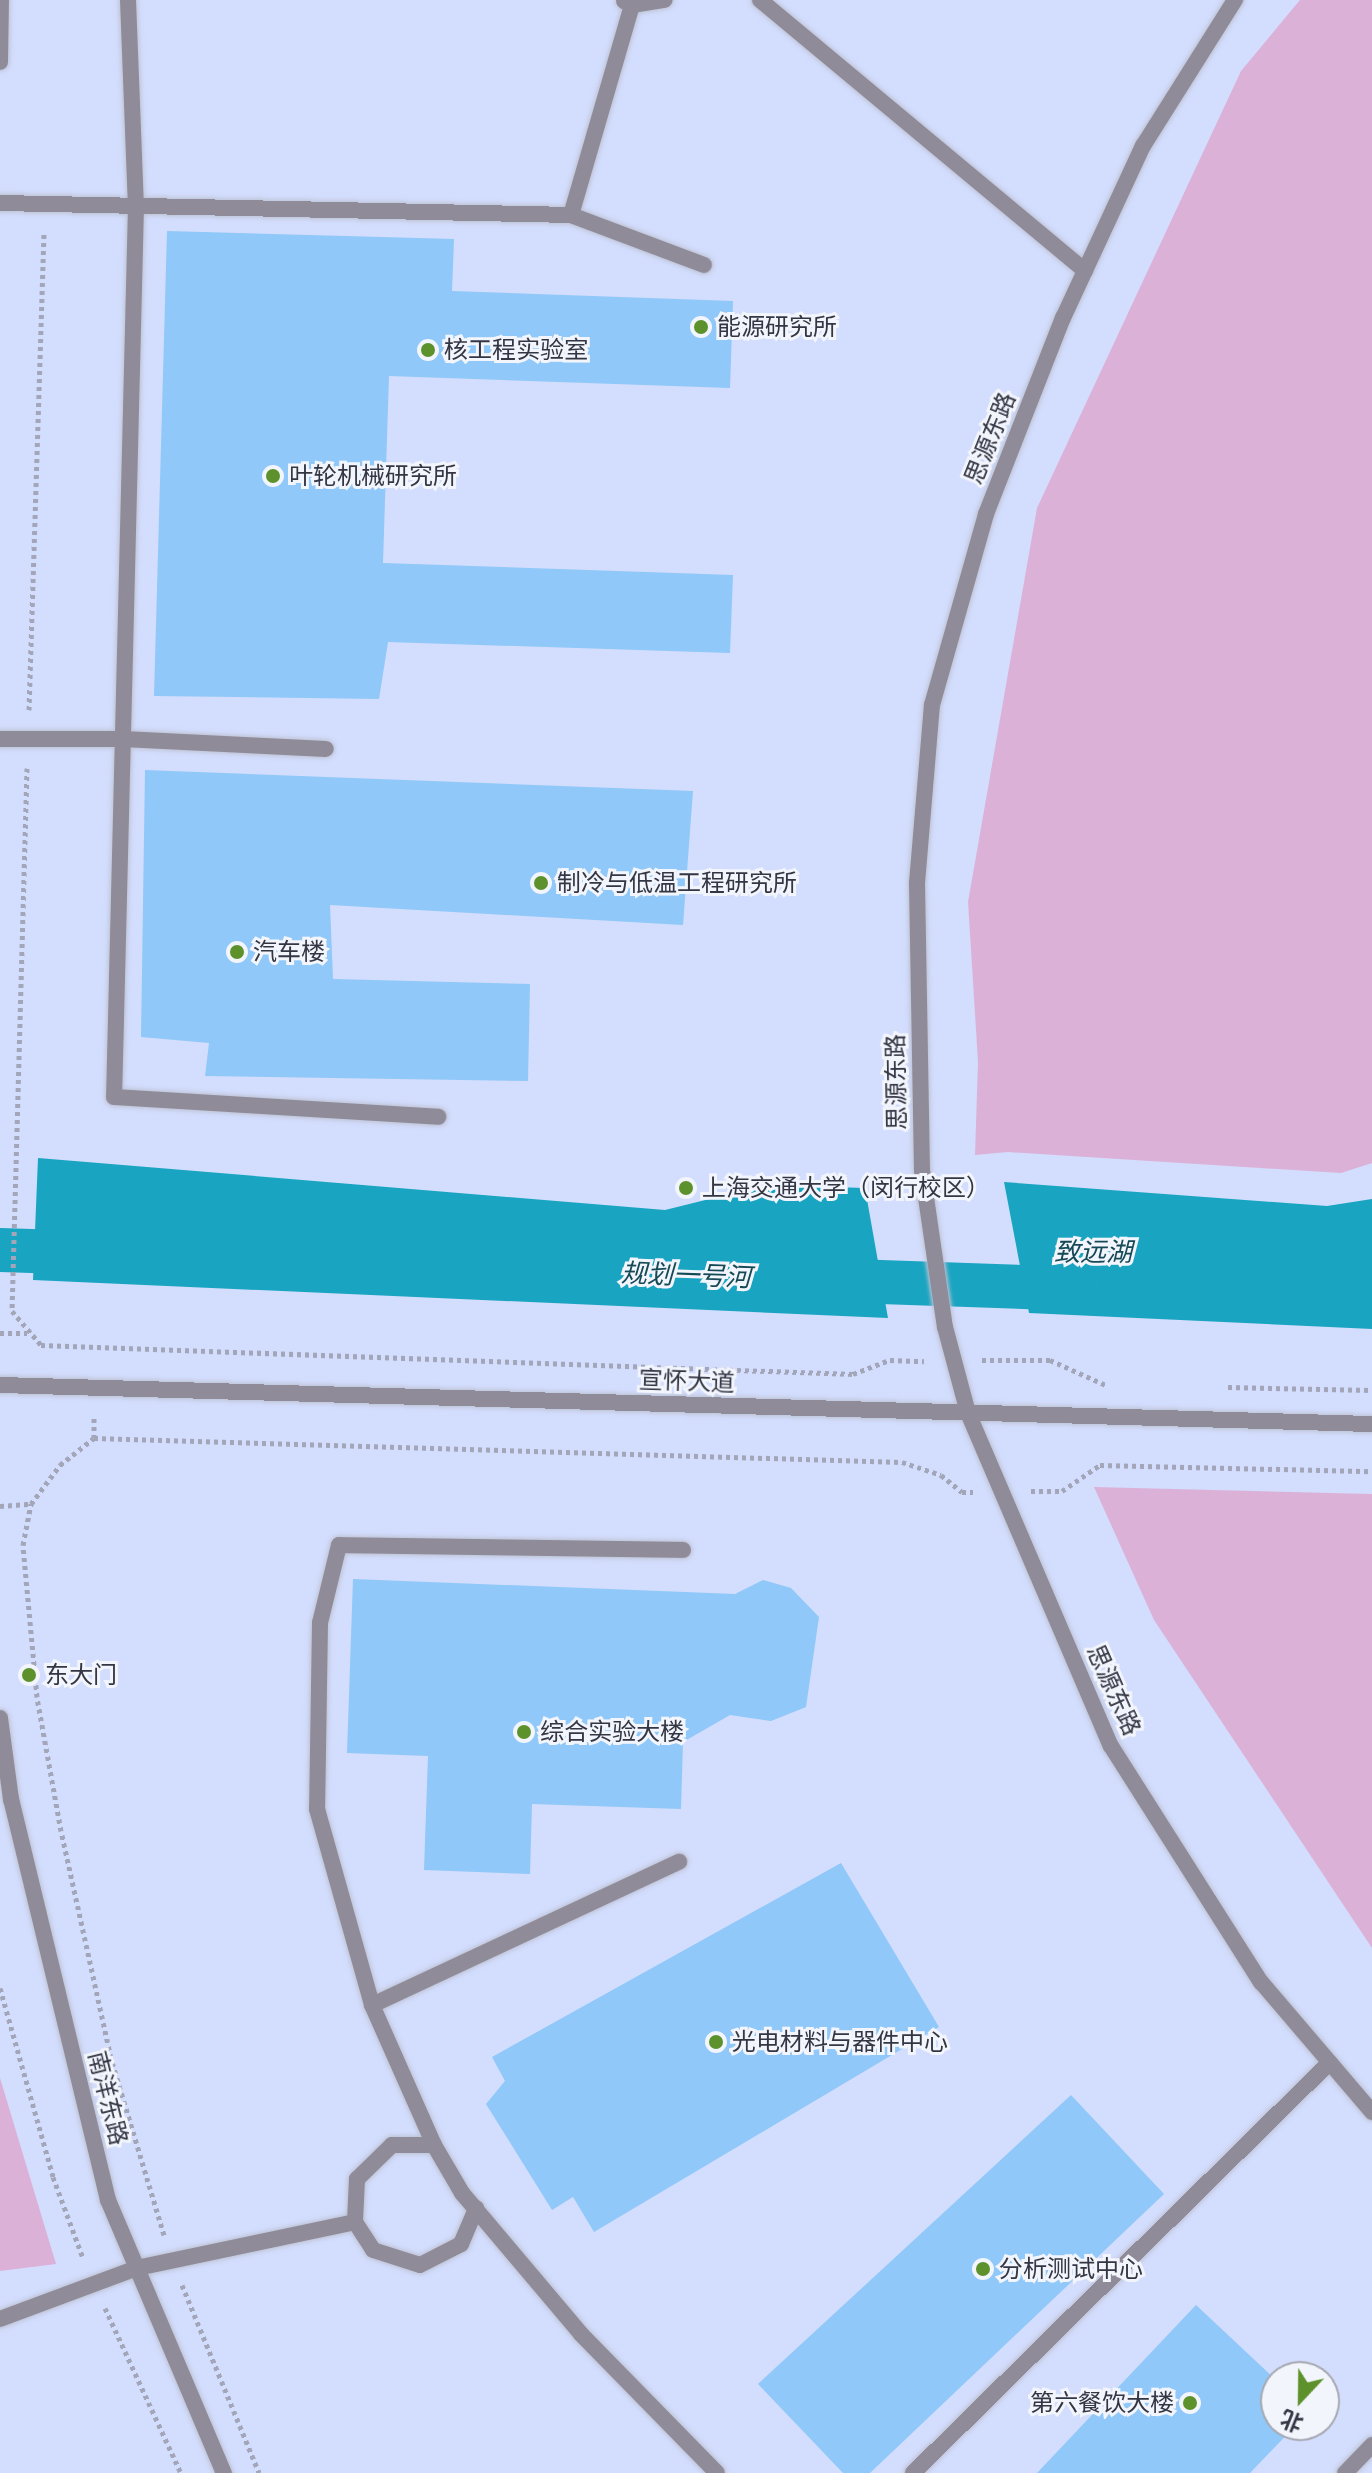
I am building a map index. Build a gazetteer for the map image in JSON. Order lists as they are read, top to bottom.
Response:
{
  "streets": {
    "street": ["思源东路", "宣怀大道", "南洋东路"]
  },
  "crossings": [
    ["思源东路", "宣怀大道"]
  ],
  "water": ["致远湖", "规划一号河"],
  "places": [
    "能源研究所",
    "核工程实验室",
    "叶轮机械研究所",
    "制冷与低温工程研究所",
    "汽车楼",
    "上海交通大学（闵行校区）",
    "东大门",
    "综合实验大楼",
    "光电材料与器件中心",
    "分析测试中心",
    "第六餐饮大楼"
  ],
  "north": "bottom"
}
